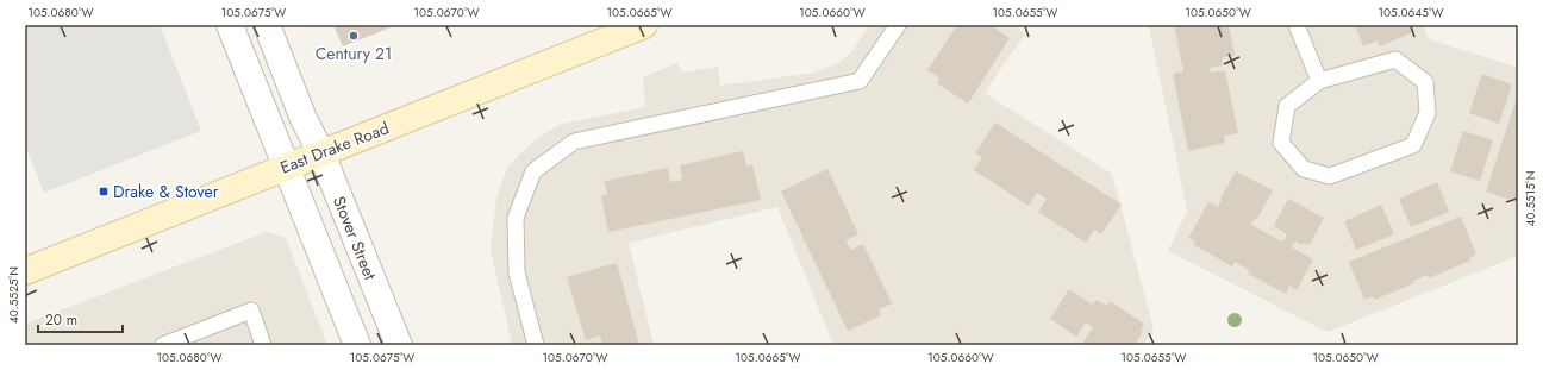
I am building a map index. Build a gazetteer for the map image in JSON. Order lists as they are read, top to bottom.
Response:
{
  "streets": {
    "main road": ["East Drake Road"],
    "street": ["Stover Street"]
  },
  "crossings": [
    ["East Drake Road", "Stover Street"]
  ],
  "places": {
    "other": ["Century 21"],
    "transit": ["Drake & Stover"]
  },
  "scale_bar": "20 m",
  "coordinates": [
    "105.0680°W",
    "105.0675°W",
    "105.0670°W",
    "105.0665°W",
    "105.0660°W",
    "105.0655°W",
    "105.0650°W",
    "105.0645°W",
    "40.5515°N",
    "40.5525°N"
  ]
}
